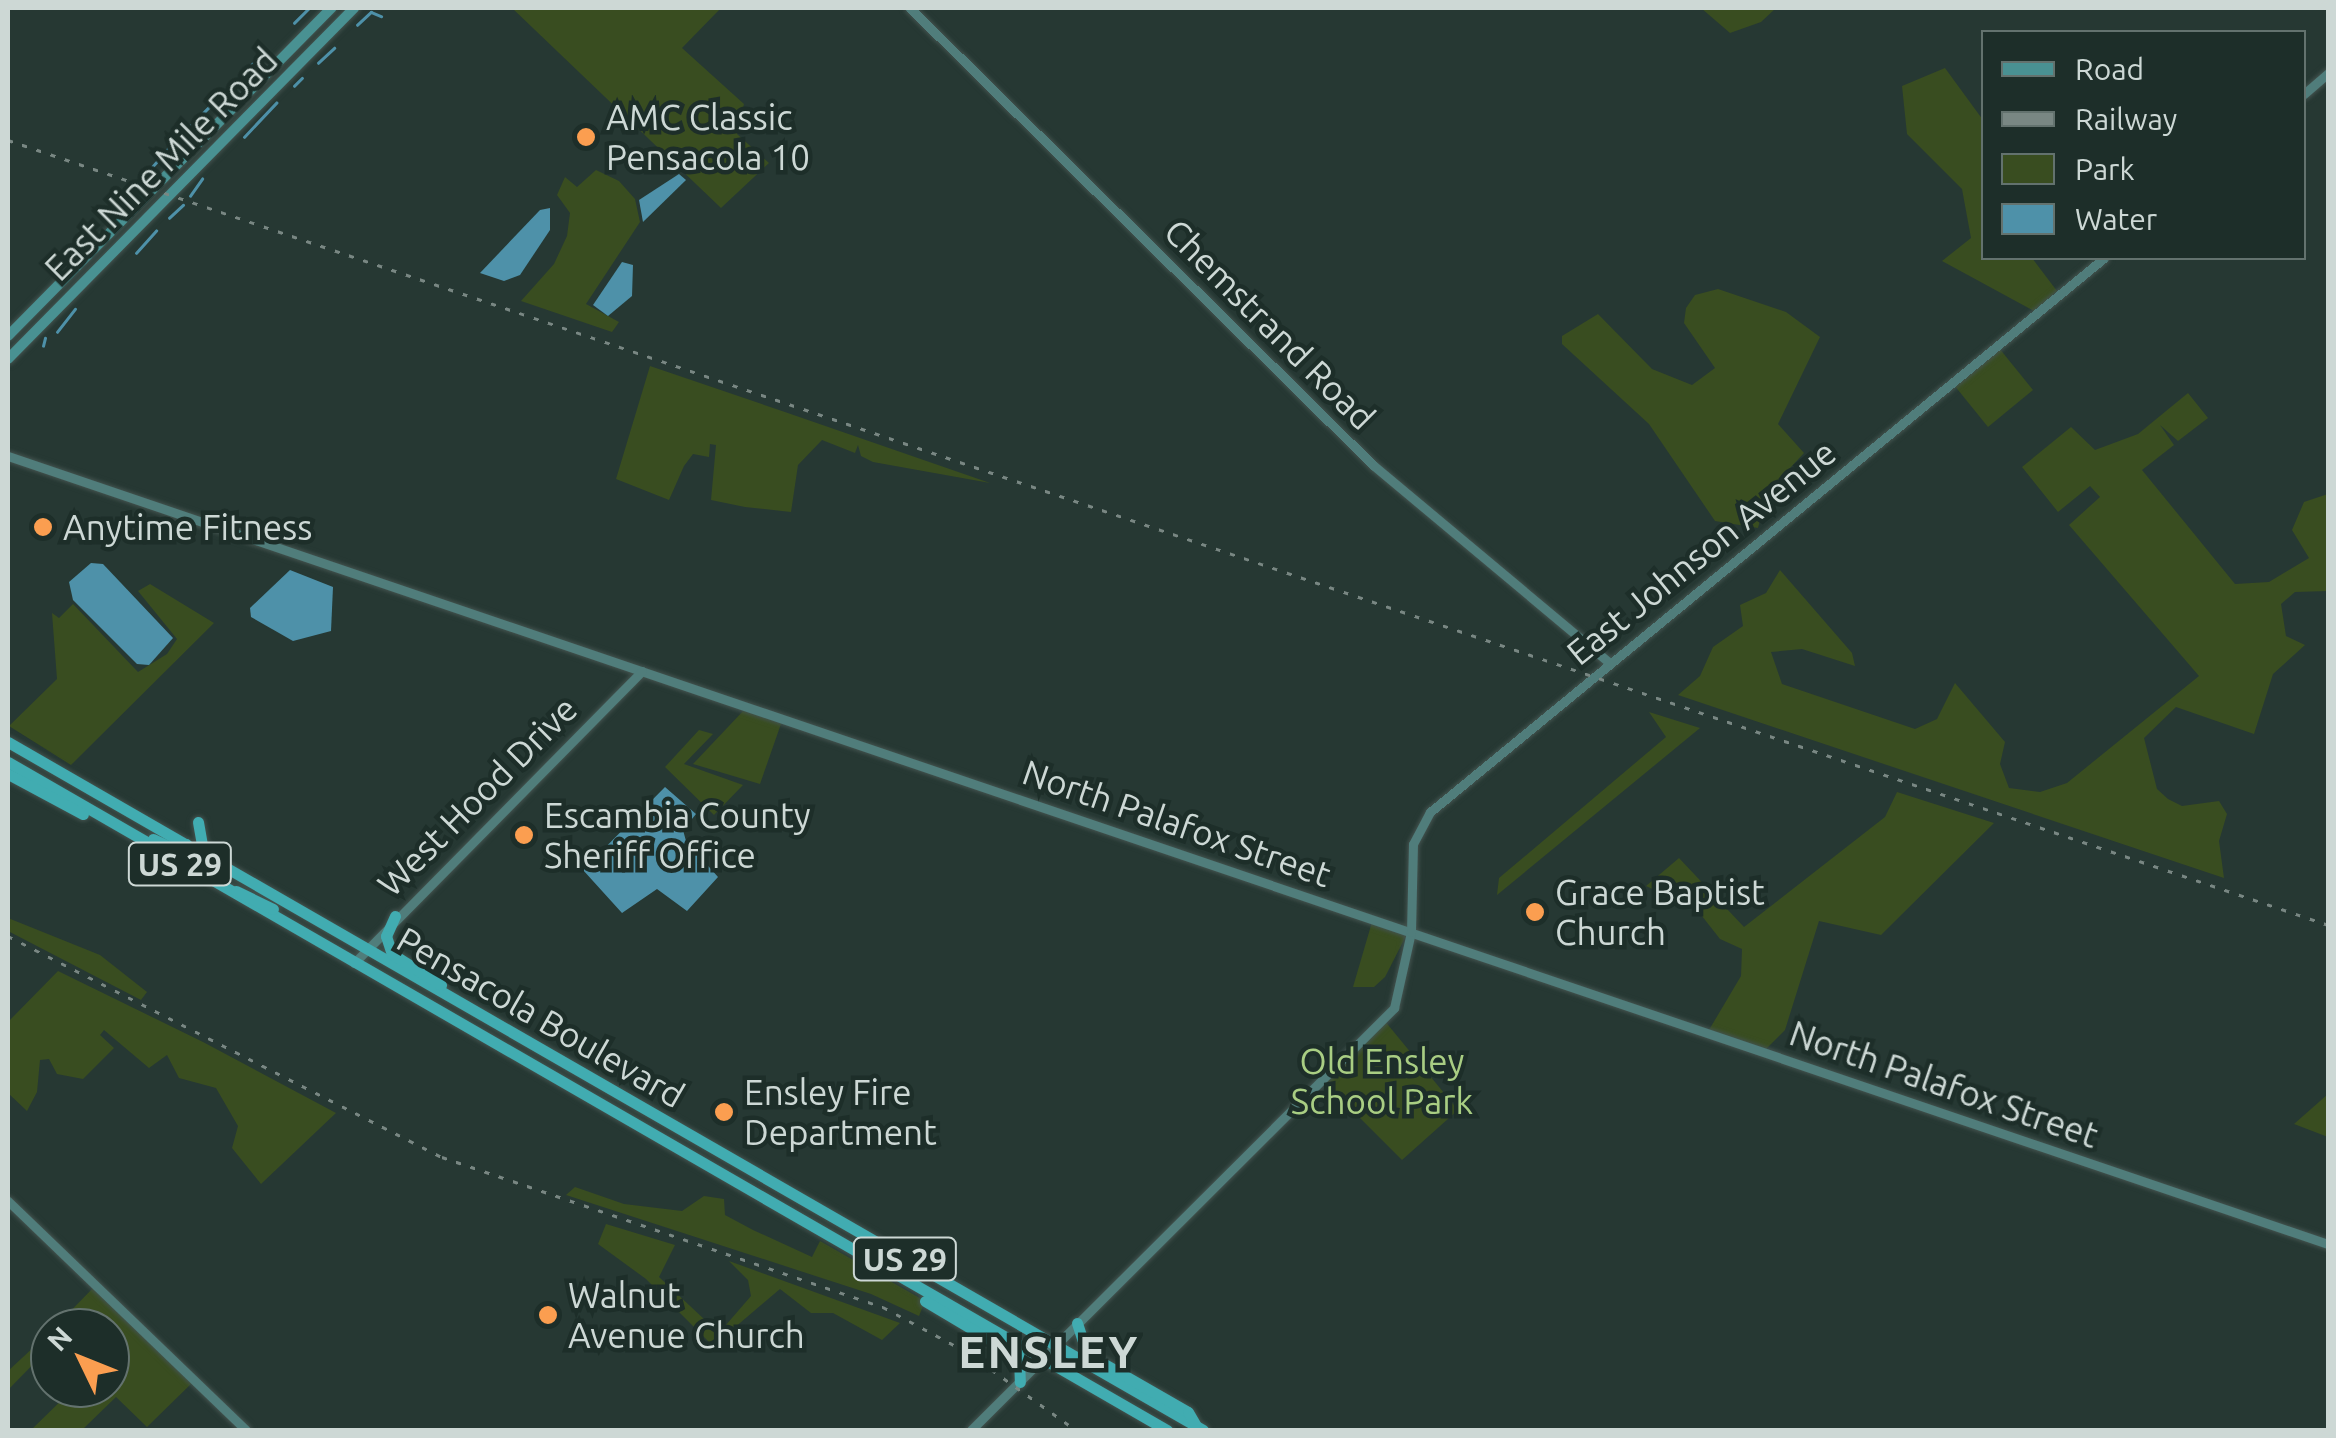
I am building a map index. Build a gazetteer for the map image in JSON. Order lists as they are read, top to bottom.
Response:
{
  "streets": {
    "highway": ["US 29", "Pensacola Boulevard"],
    "main road": [
      "East Nine Mile Road",
      "Chemstrand Road",
      "East Johnson Avenue",
      "West Hood Drive",
      "North Palafox Street"
    ]
  },
  "crossings": [
    ["Chemstrand Road", "East Johnson Avenue"],
    ["East Johnson Avenue", "North Palafox Street"],
    ["East Johnson Avenue", "Pensacola Boulevard"],
    ["West Hood Drive", "North Palafox Street"],
    ["West Hood Drive", "Pensacola Boulevard"]
  ],
  "districts": ["ENSLEY"],
  "parks": ["Old Ensley School Park"],
  "places": [
    "AMC Classic Pensacola 10",
    "Anytime Fitness",
    "Escambia County Sheriff Office",
    "Grace Baptist Church",
    "Ensley Fire Department",
    "Walnut Avenue Church"
  ],
  "legend": [
    "Road",
    "Railway",
    "Park",
    "Water"
  ],
  "north": "top left"
}
